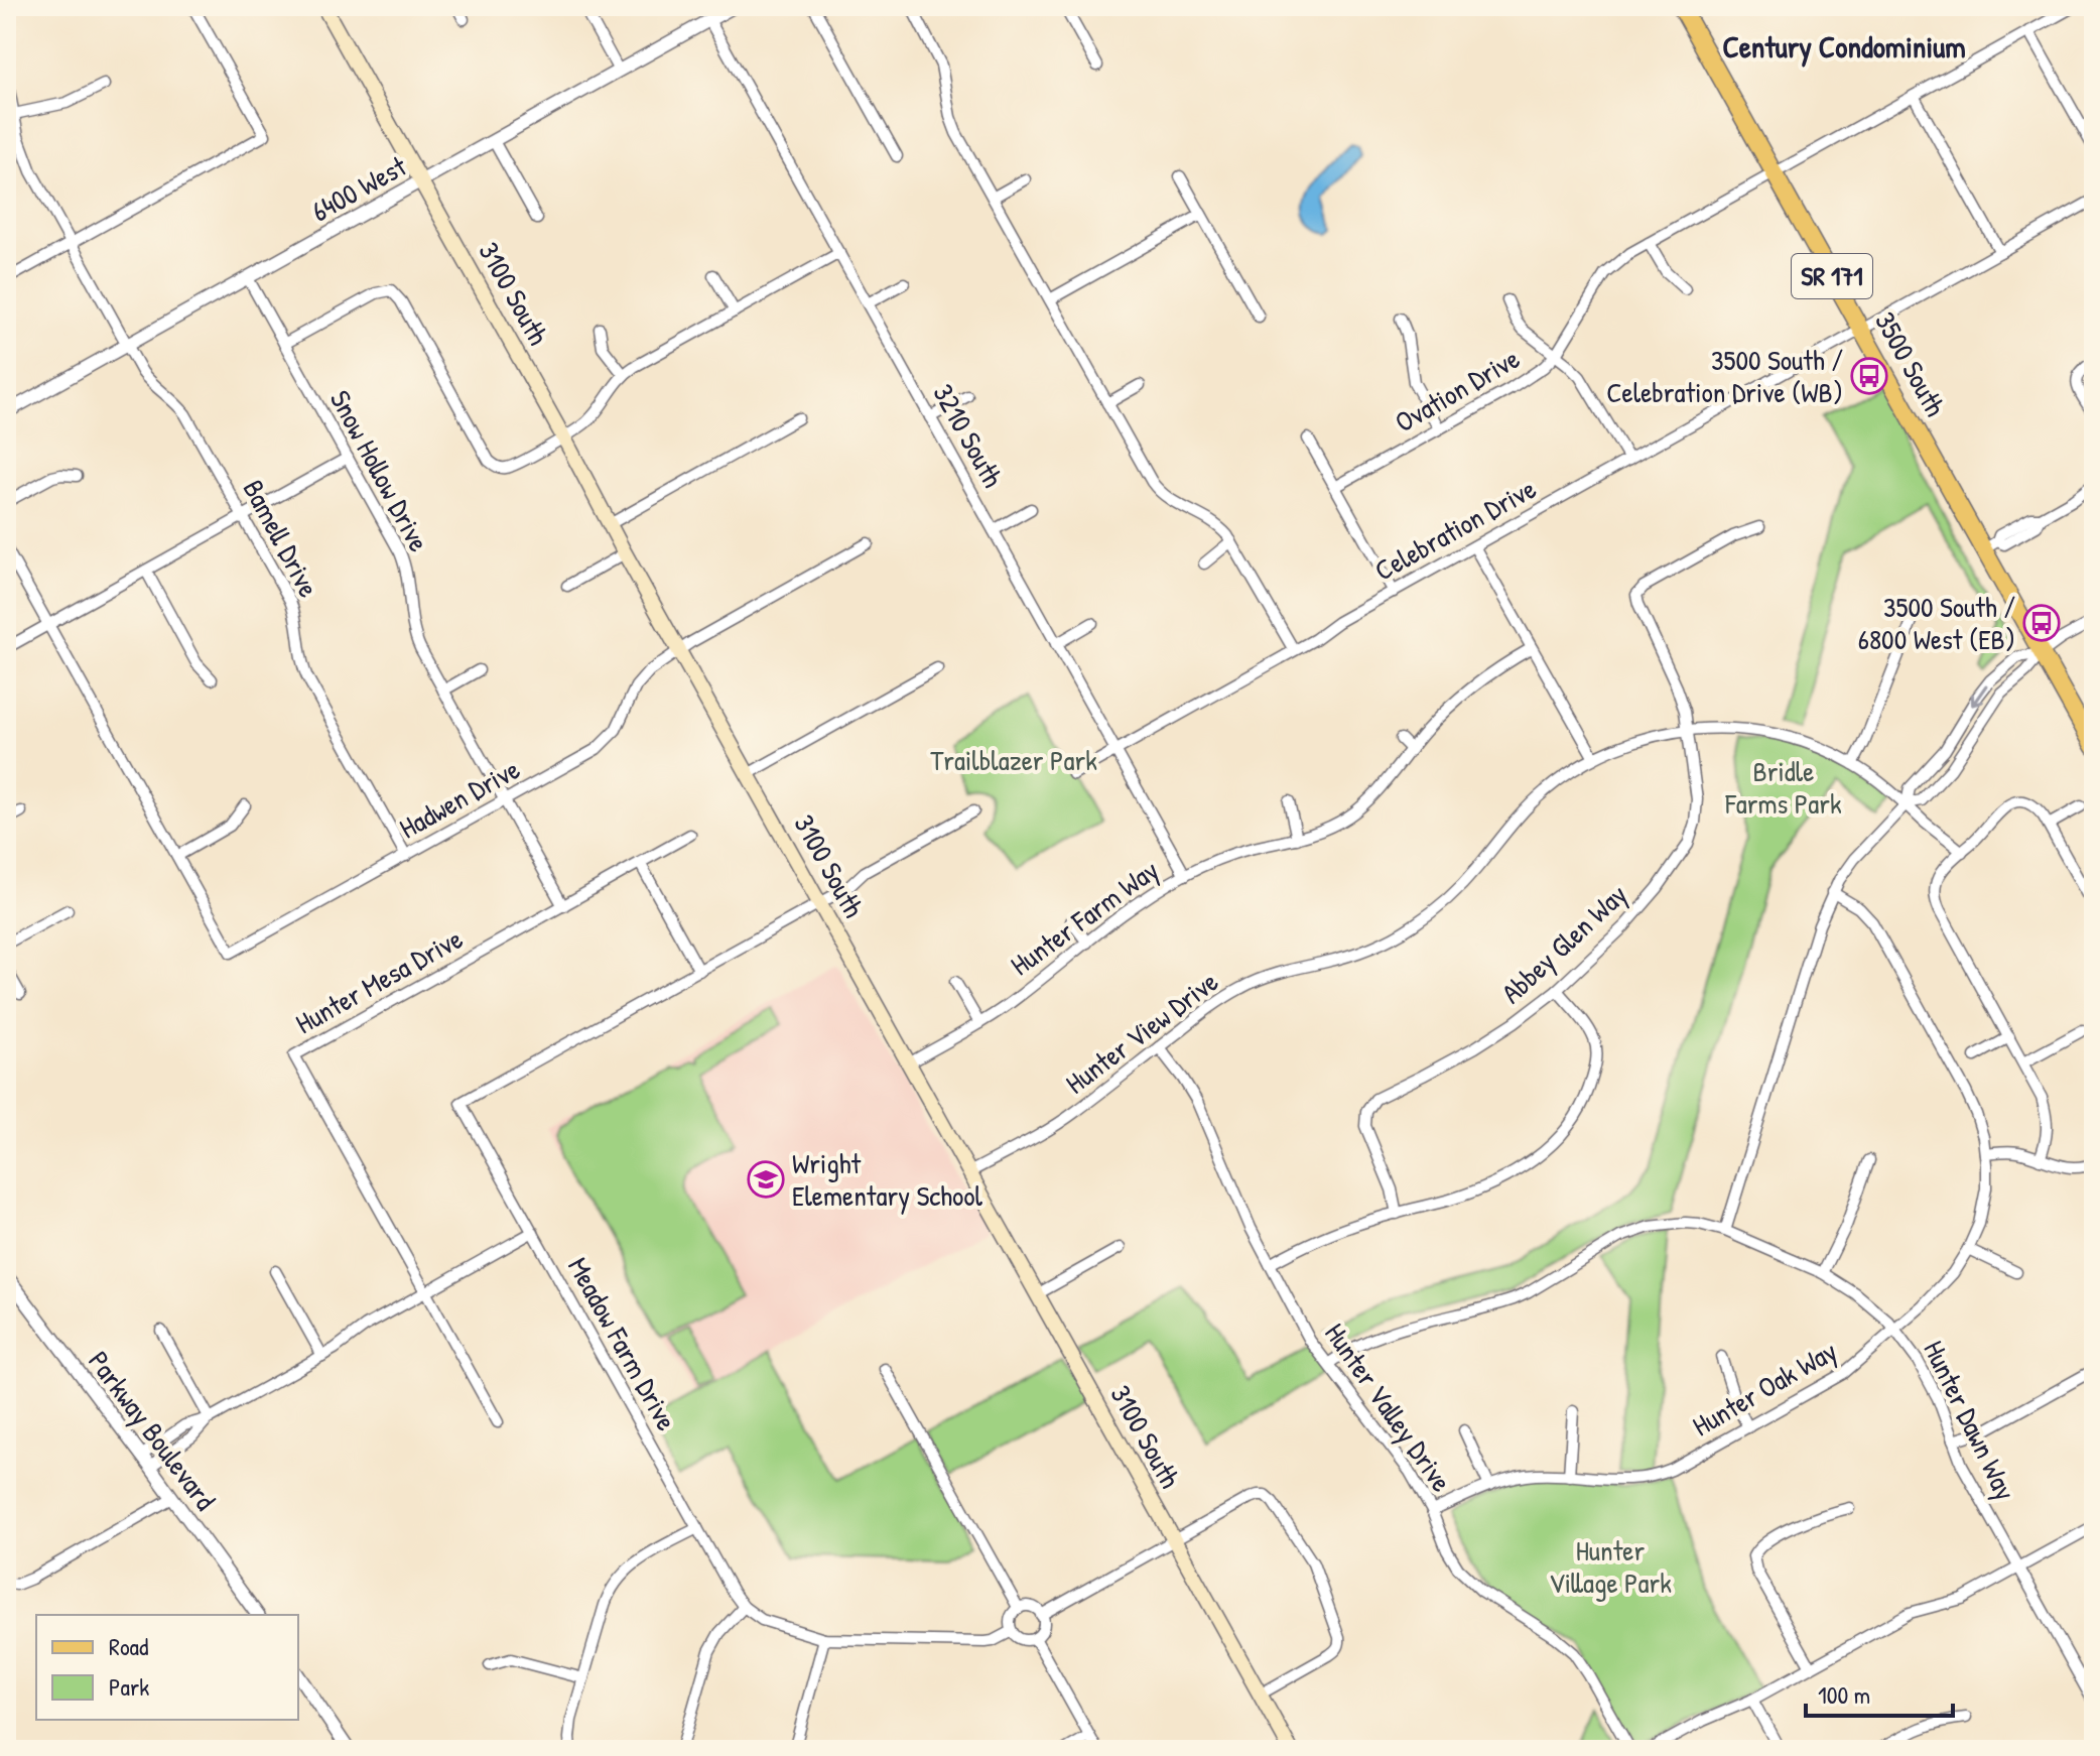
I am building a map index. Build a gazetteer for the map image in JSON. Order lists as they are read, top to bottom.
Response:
{
  "streets": {
    "main road": ["SR 171", "3100 South", "3500 South"],
    "street": [
      "6400 West",
      "Ovation Drive",
      "3210 South",
      "Snow Hollow Drive",
      "Celebration Drive",
      "Bamell Drive",
      "Hadwen Drive",
      "Hunter Farm Way",
      "Abbey Glen Way",
      "Hunter Mesa Drive",
      "Hunter View Drive",
      "Meadow Farm Drive",
      "Hunter Oak Way",
      "Hunter Valley Drive",
      "Hunter Dawn Way",
      "Parkway Boulevard"
    ]
  },
  "crossings": [
    ["6400 West", "3100 South"],
    ["6400 West", "3210 South"],
    ["6400 West", "Snow Hollow Drive"],
    ["6400 West", "Bamell Drive"],
    ["3100 South", "Hadwen Drive"],
    ["3100 South", "Hunter Farm Way"],
    ["3100 South", "Hunter View Drive"],
    ["3500 South", "Ovation Drive"],
    ["3500 South", "Celebration Drive"],
    ["3210 South", "Celebration Drive"],
    ["3210 South", "Hunter Farm Way"],
    ["Snow Hollow Drive", "Hadwen Drive"],
    ["Snow Hollow Drive", "Hunter Mesa Drive"],
    ["Bamell Drive", "Hadwen Drive"],
    ["Abbey Glen Way", "Hunter View Drive"],
    ["Hunter View Drive", "Hunter Valley Drive"],
    ["Hunter Oak Way", "Hunter Valley Drive"],
    ["Hunter Oak Way", "Hunter Dawn Way"],
    ["Hunter Valley Drive", "Hunter Dawn Way"]
  ],
  "districts": ["Century Condominium"],
  "parks": ["Trailblazer Park", "Bridle Farms Park", "Hunter Village Park"],
  "places": {
    "bus stop": ["3500 South / Celebration Drive (WB)", "3500 South / 6800 West (EB)"],
    "school or university": ["Wright Elementary School"]
  },
  "legend": ["Road", "Park"],
  "scale_bar": "100 m"
}
